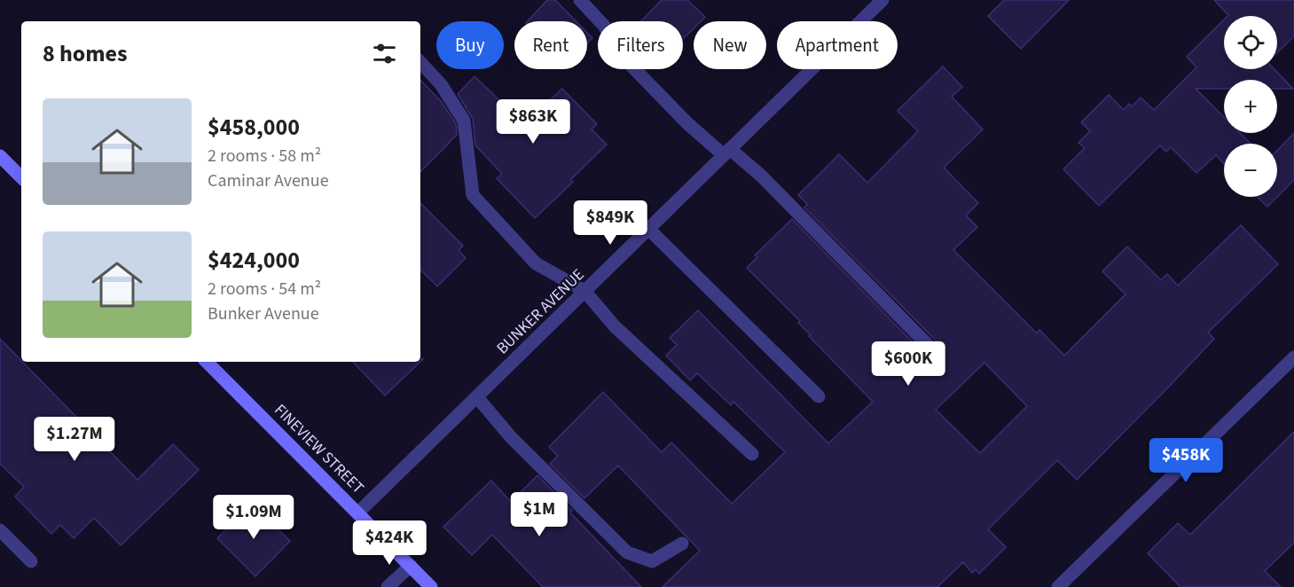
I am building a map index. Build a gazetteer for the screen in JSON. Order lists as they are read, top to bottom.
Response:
{
  "streets": {
    "street": ["BUNKER AVENUE", "FINEVIEW STREET"]
  },
  "crossings": [
    ["BUNKER AVENUE", "FINEVIEW STREET"]
  ],
  "page": {
    "map_buttons": ["+", "−"],
    "chip": [
      "Buy",
      "Rent",
      "Filters",
      "New",
      "Apartment"
    ],
    "heading": "8 homes",
    "list": [
      {
        "name": "$458,000",
        "note": "2 rooms · 58 m² · Caminar Avenue"
      },
      {
        "name": "$424,000",
        "note": "2 rooms · 54 m² · Bunker Avenue"
      }
    ],
    "price": [
      "$863K",
      "$849K",
      "$600K",
      "$1.27M",
      "$458K",
      "$1M",
      "$1.09M",
      "$424K"
    ]
  }
}
